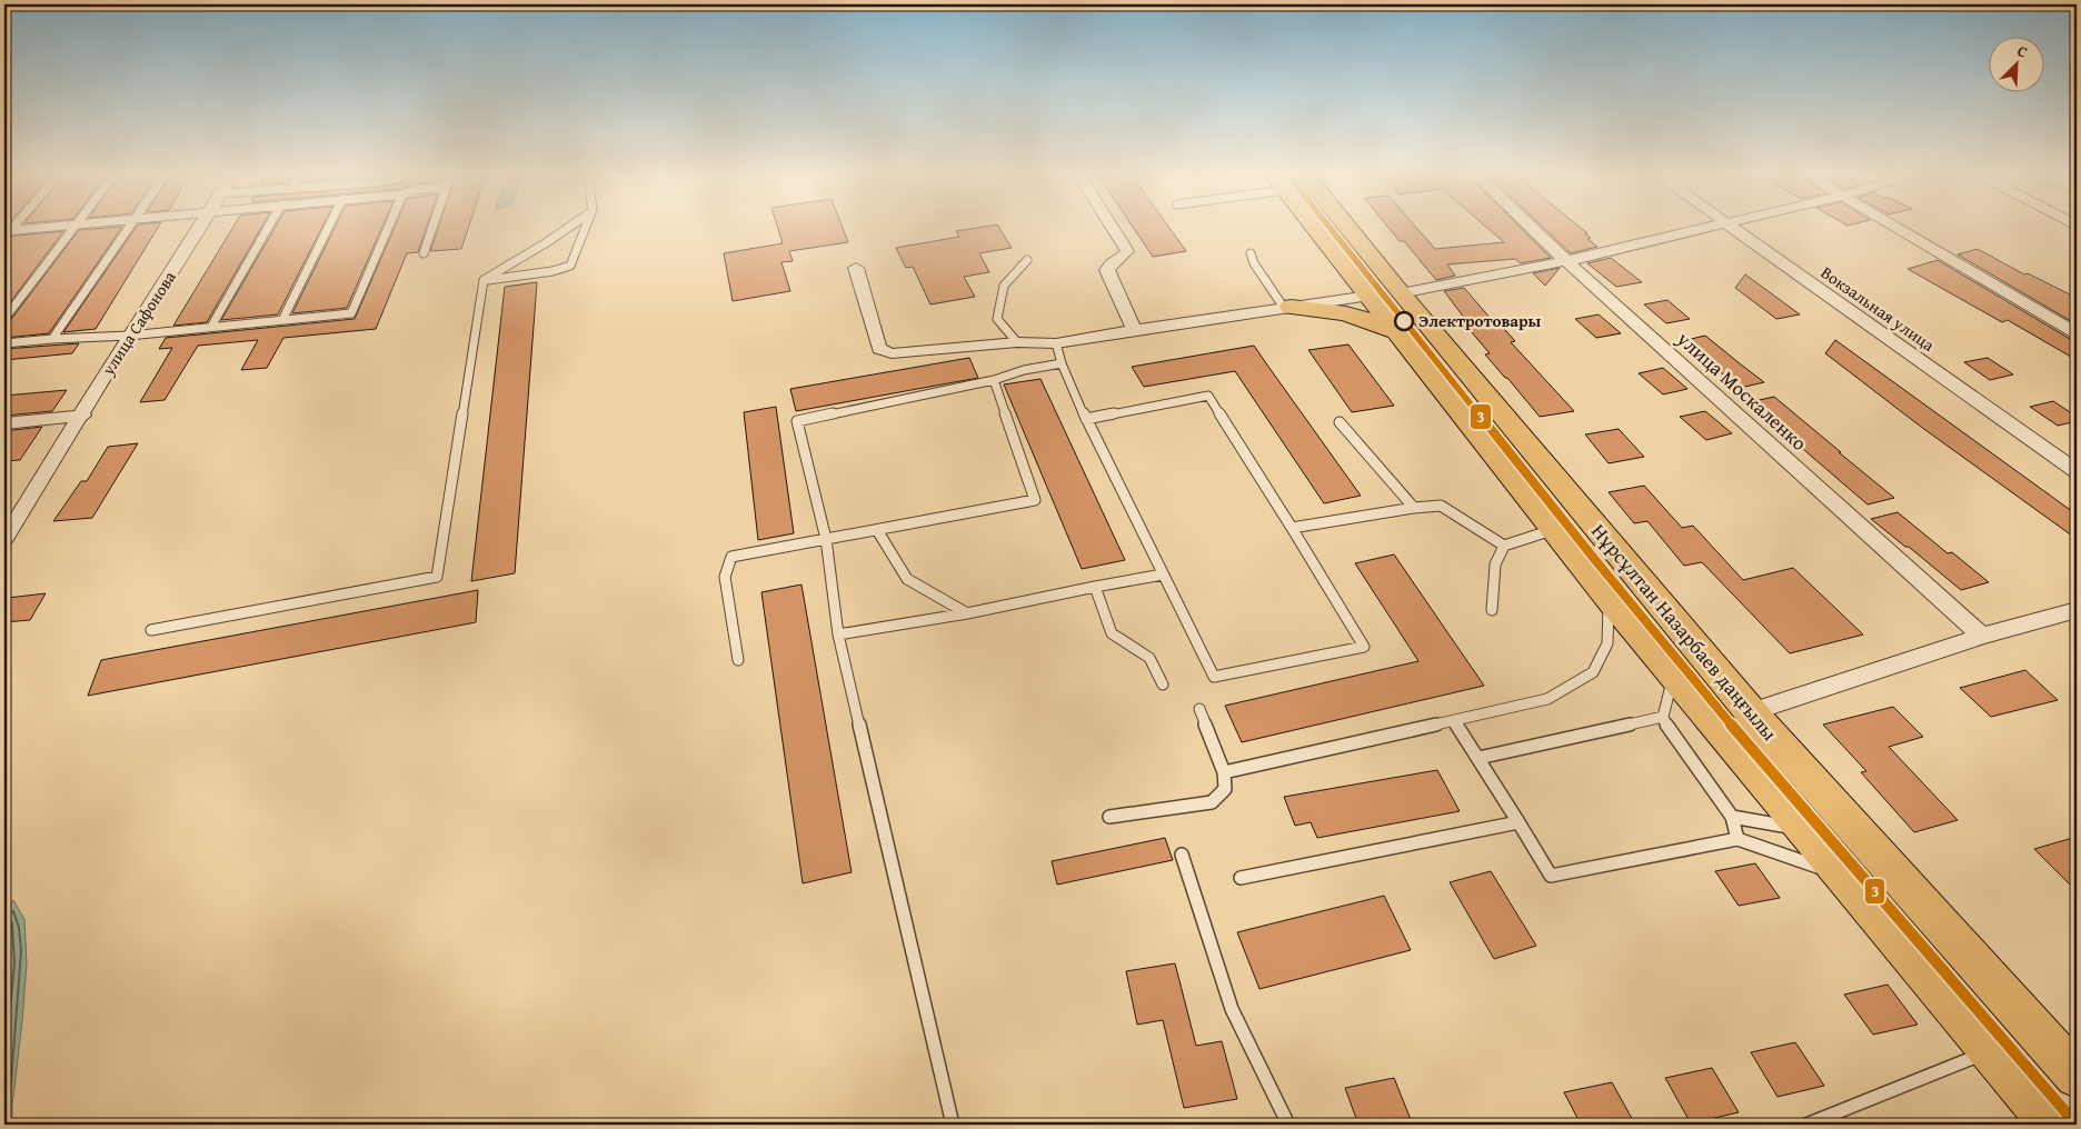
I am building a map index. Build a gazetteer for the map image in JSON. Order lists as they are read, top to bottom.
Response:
{
  "streets": {
    "main road": ["Нұрсұлтан Назарбаев даңғылы"],
    "street": ["Вокзальная улица", "улица Сафонова", "улица Москаленко"]
  },
  "places": ["Электротовары"],
  "lines": ["transit line 3"],
  "north": "top right"
}
